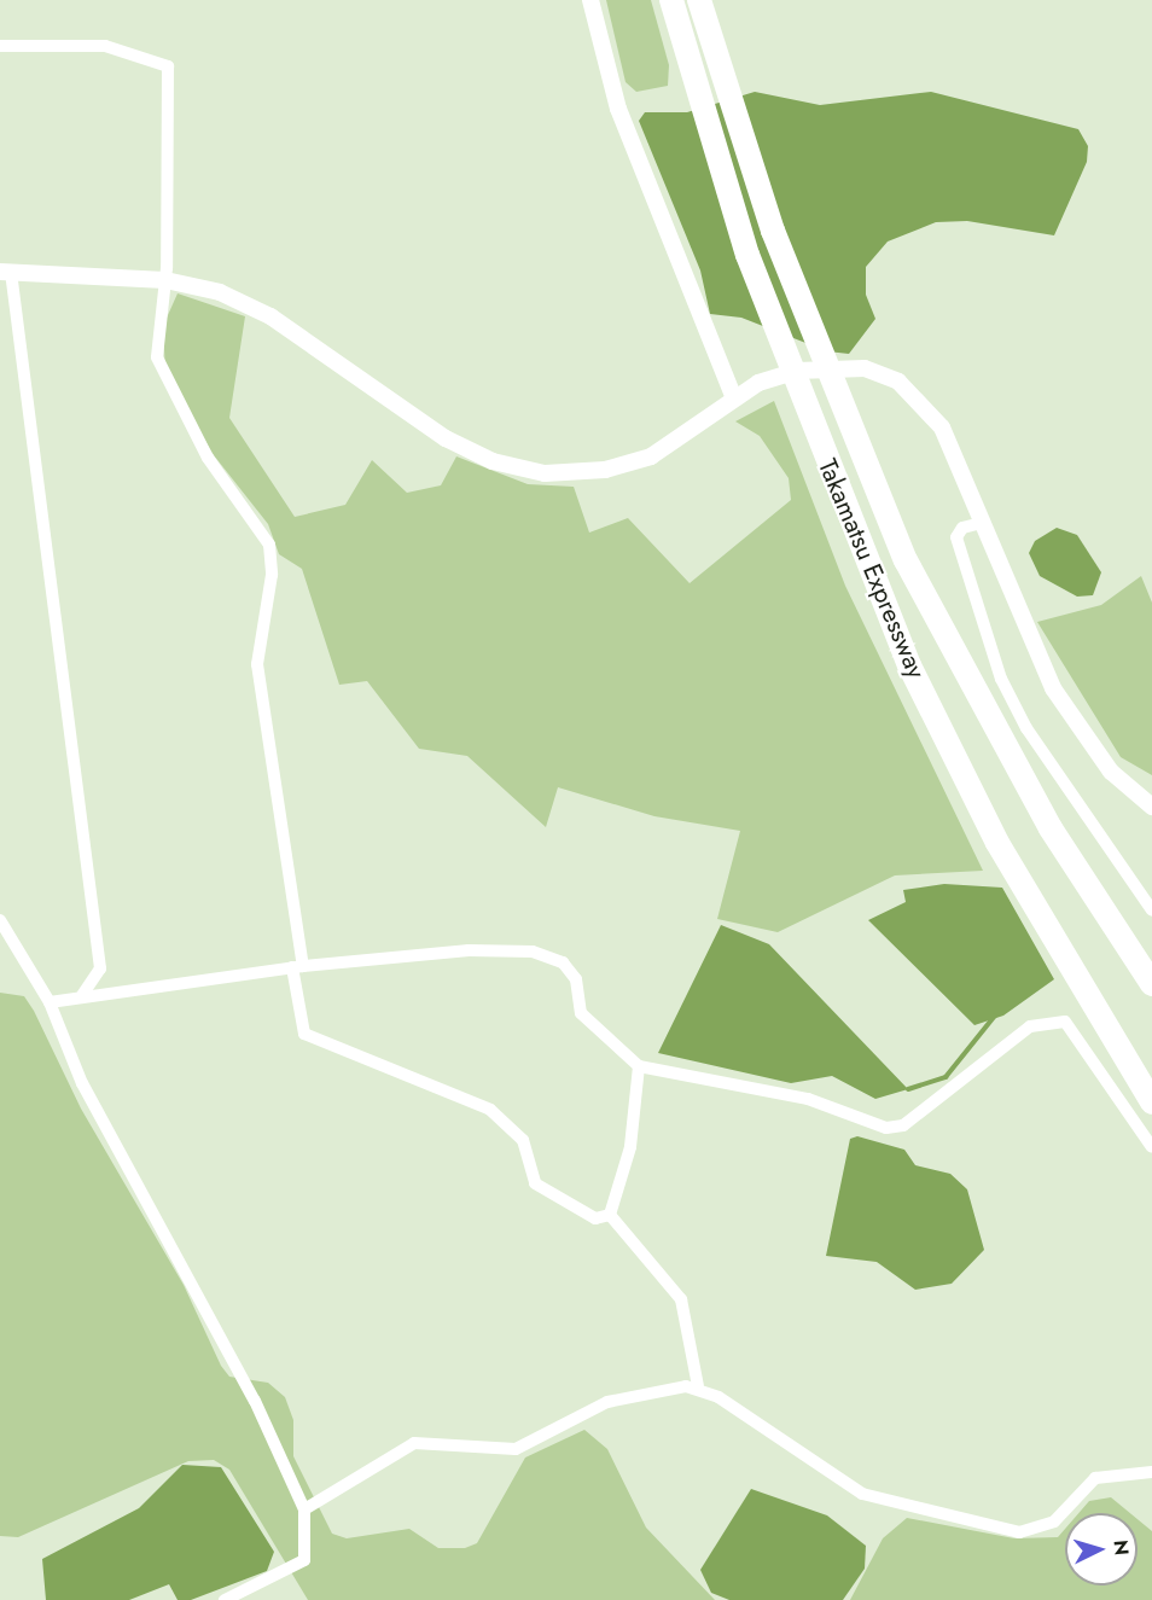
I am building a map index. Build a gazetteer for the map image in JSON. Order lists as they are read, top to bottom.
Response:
{
  "streets": {
    "highway": ["Takamatsu Expressway"]
  },
  "north": "right"
}
